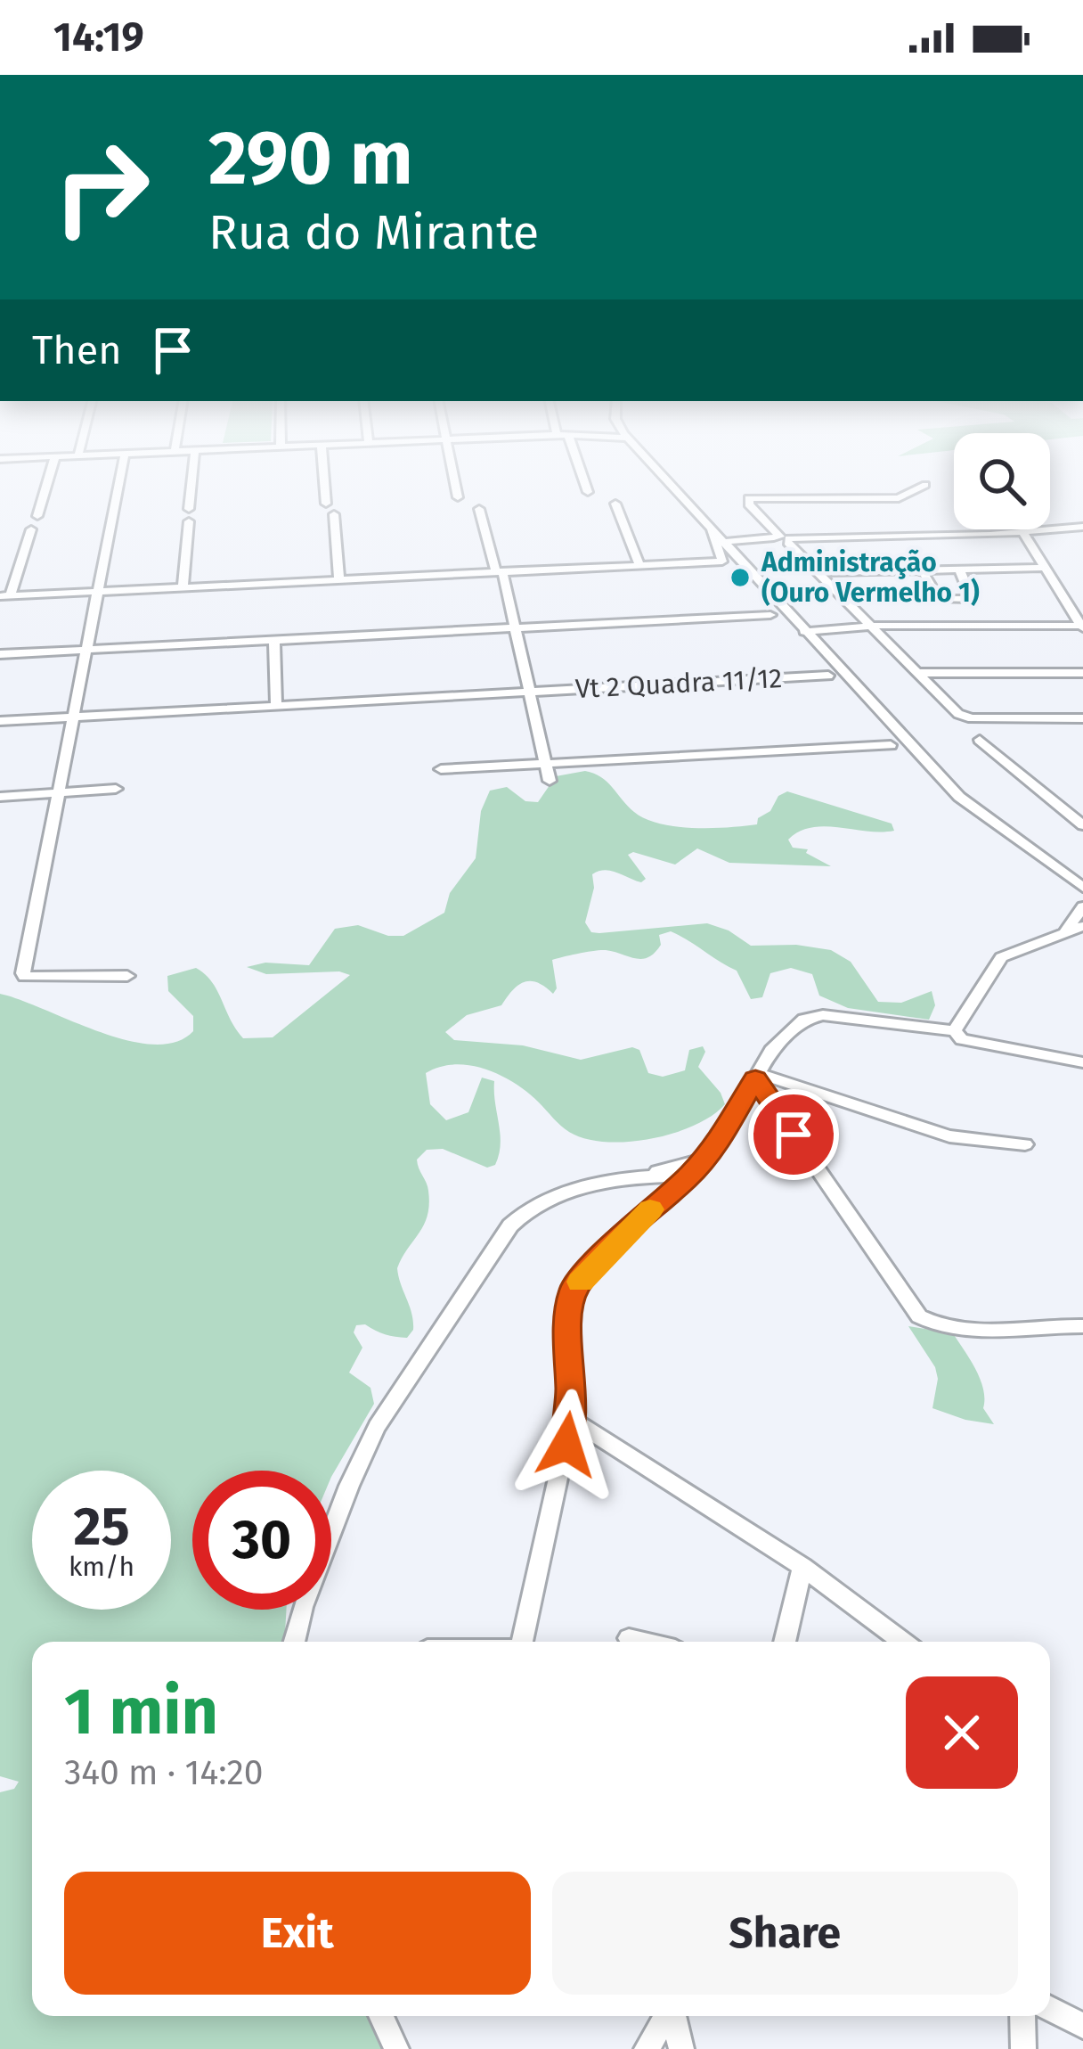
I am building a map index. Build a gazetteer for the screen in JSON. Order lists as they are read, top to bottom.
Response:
{
  "streets": {
    "street": ["Vt 2 Quadra 11/12"]
  },
  "places": ["Administração (Ouro Vermelho 1)"],
  "page": {
    "status": "14:19",
    "turn": ["290 m", "Rua do Mirante"],
    "then": "Then",
    "speed": "25 km/h",
    "limit": "30",
    "heading": ["1 min", "340 m · 14:20"],
    "buttons": ["Exit", "Share"]
  }
}
